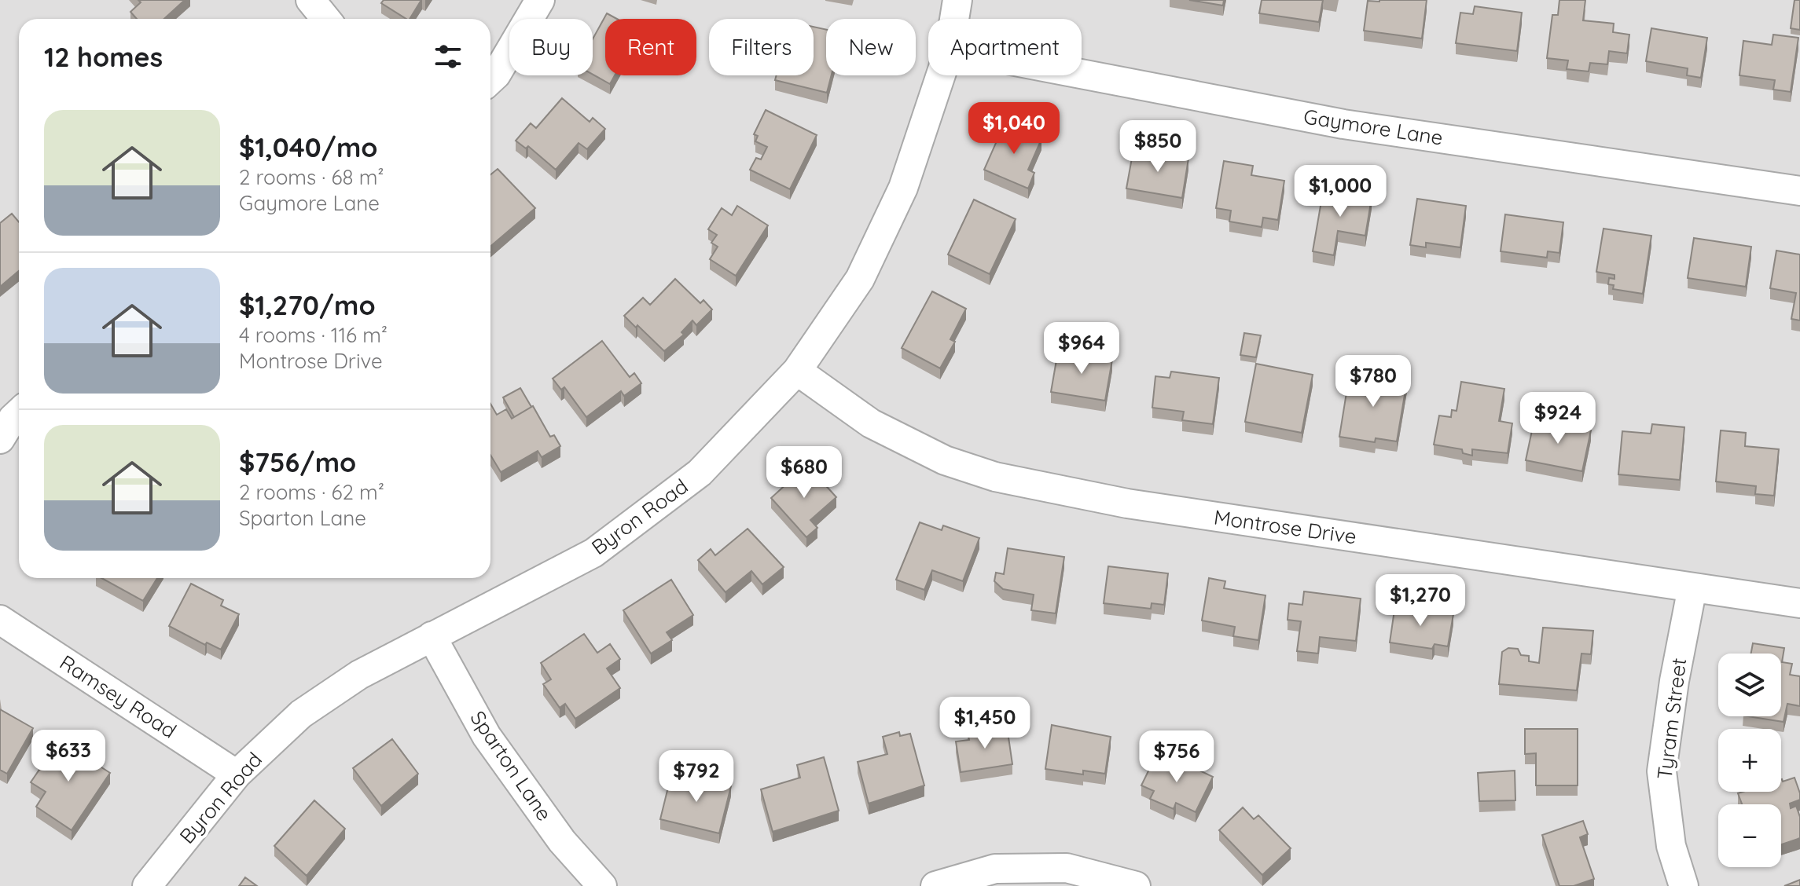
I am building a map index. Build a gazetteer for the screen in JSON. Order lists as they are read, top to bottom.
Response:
{
  "streets": {
    "street": [
      "Gaymore Lane",
      "Byron Road",
      "Montrose Drive",
      "Ramsey Road",
      "Tyram Street",
      "Sparton Lane"
    ]
  },
  "crossings": [
    ["Byron Road", "Montrose Drive"],
    ["Byron Road", "Ramsey Road"],
    ["Byron Road", "Sparton Lane"],
    ["Montrose Drive", "Tyram Street"]
  ],
  "page": {
    "chip": [
      "Buy",
      "Rent",
      "Filters",
      "New",
      "Apartment"
    ],
    "heading": "12 homes",
    "list": [
      {
        "name": "$1,040/mo",
        "note": "2 rooms · 68 m² · Gaymore Lane"
      },
      {
        "name": "$1,270/mo",
        "note": "4 rooms · 116 m² · Montrose Drive"
      },
      {
        "name": "$756/mo",
        "note": "2 rooms · 62 m² · Sparton Lane"
      }
    ],
    "price": [
      "$1,040",
      "$850",
      "$1,000",
      "$964",
      "$780",
      "$924",
      "$680",
      "$1,270",
      "$1,450",
      "$633",
      "$756",
      "$792"
    ],
    "map_buttons": ["+", "−"]
  }
}
